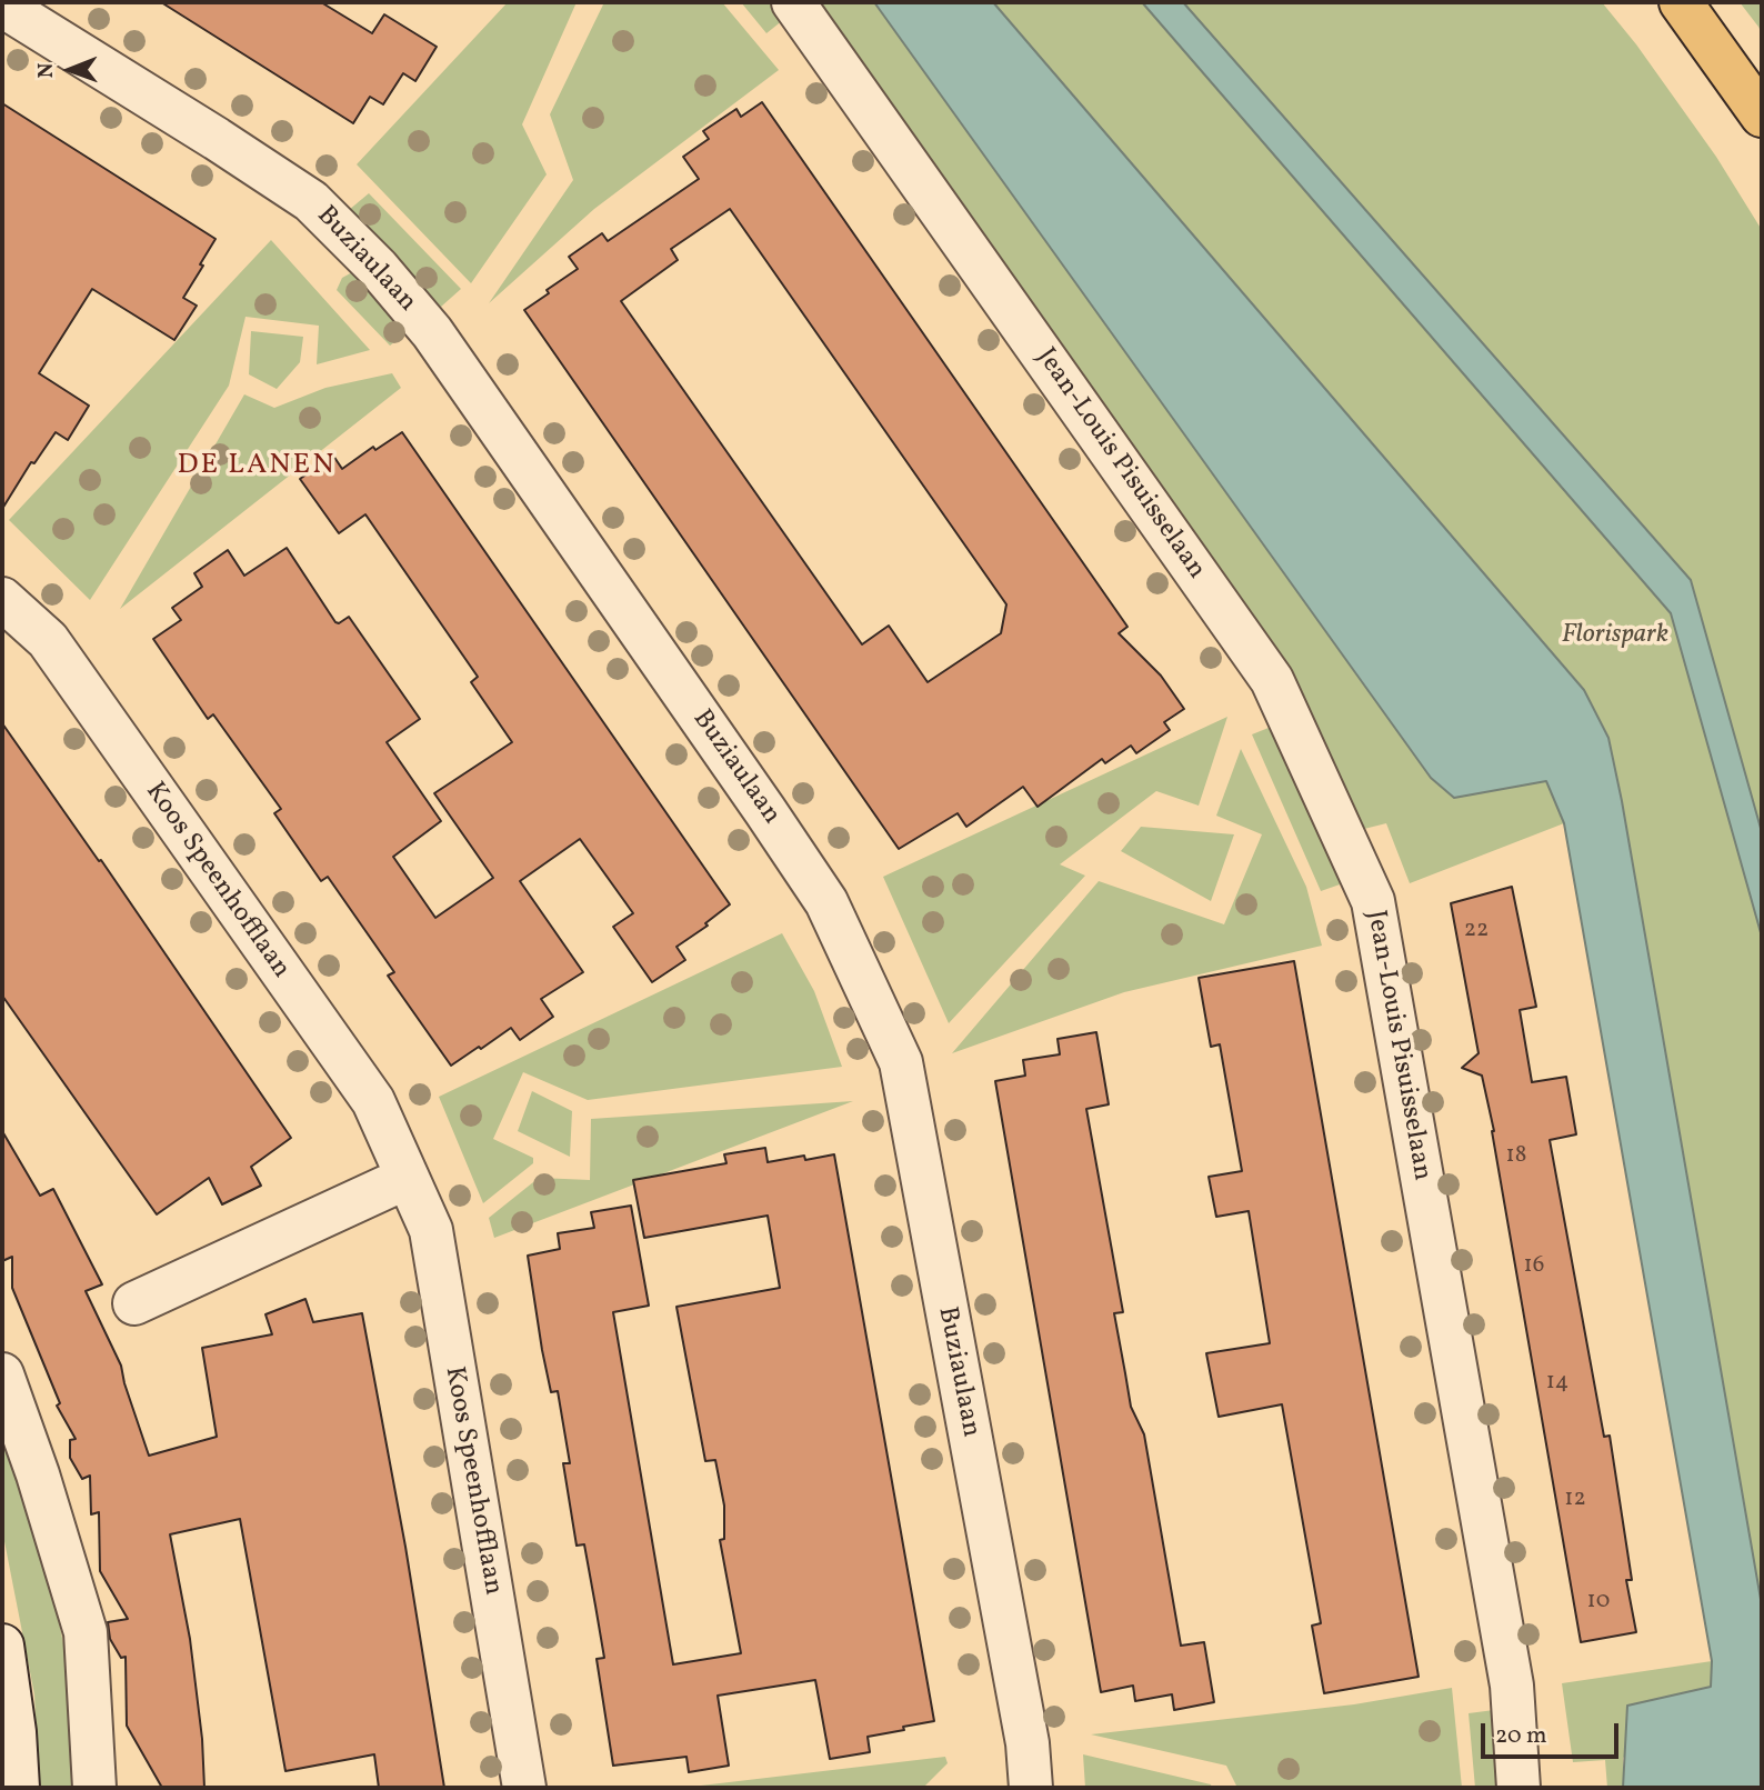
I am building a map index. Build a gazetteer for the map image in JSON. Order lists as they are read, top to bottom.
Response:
{
  "streets": {
    "street": ["Buziaulaan", "Jean-Louis Pisuisselaan", "Koos Speenhofflaan"]
  },
  "districts": ["DE LANEN"],
  "parks": ["Florispark"],
  "house_numbers": [
    "22",
    "18",
    "16",
    "14",
    "12",
    "10"
  ],
  "scale_bar": "20 m",
  "north": "left"
}
